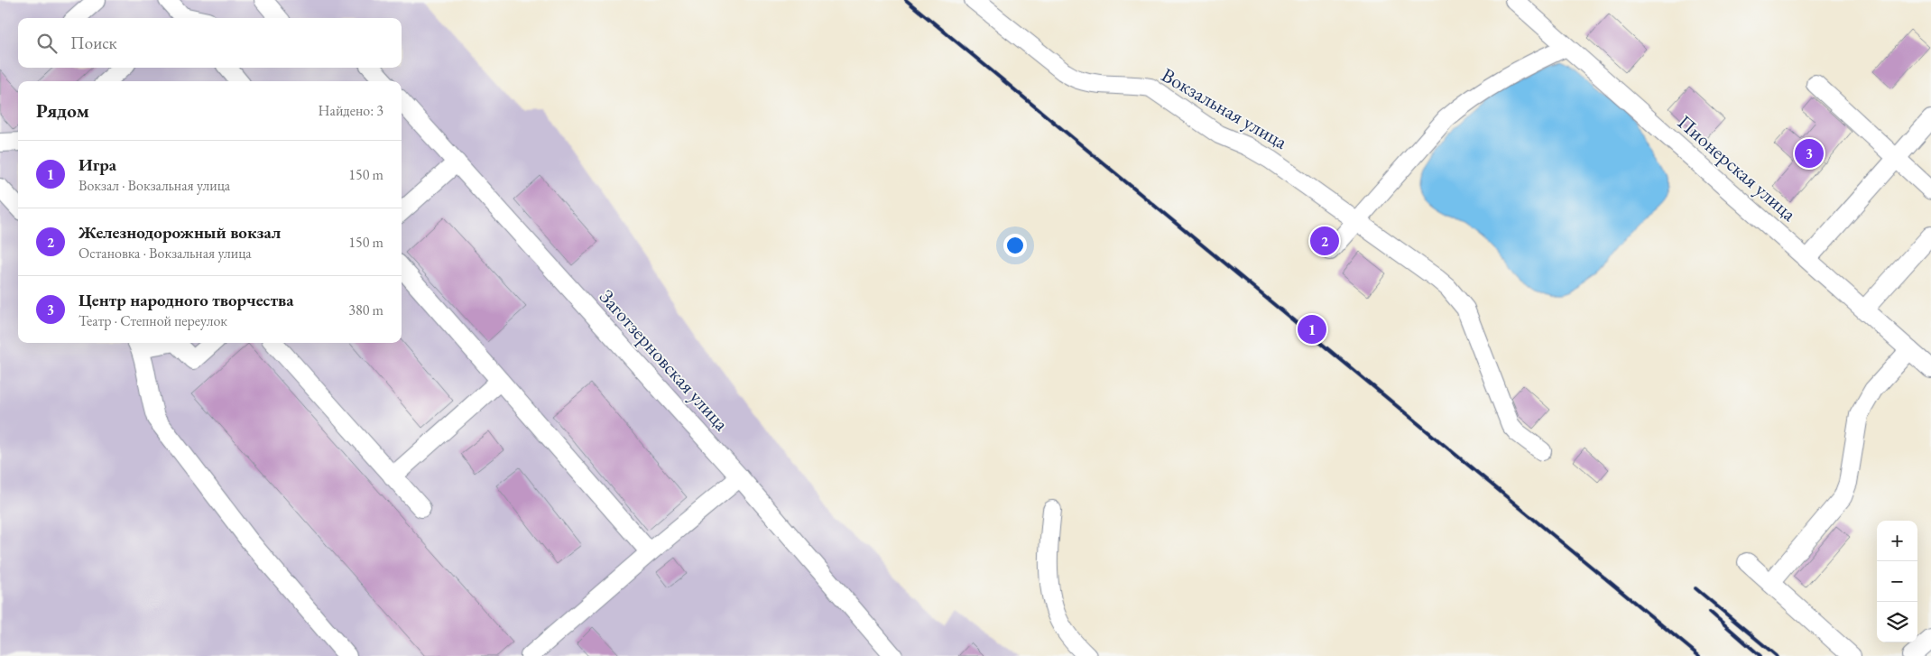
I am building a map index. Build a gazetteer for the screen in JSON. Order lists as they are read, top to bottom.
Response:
{
  "streets": {
    "street": ["Вокзальная улица", "Пионерская улица", "Заготзерновская улица"]
  },
  "page": {
    "search": "Поиск",
    "heading": ["Рядом", "Найдено: 3"],
    "pins": ["3", "2", "1"],
    "list": [
      {
        "mark": "1",
        "name": "Игра",
        "note": "Вокзал · Вокзальная улица",
        "value": "150 m"
      },
      {
        "mark": "2",
        "name": "Железнодорожный вокзал",
        "note": "Остановка · Вокзальная улица",
        "value": "150 m"
      },
      {
        "mark": "3",
        "name": "Центр народного творчества",
        "note": "Театр · Степной переулок",
        "value": "380 m"
      }
    ],
    "map_buttons": ["+", "−"]
  }
}
